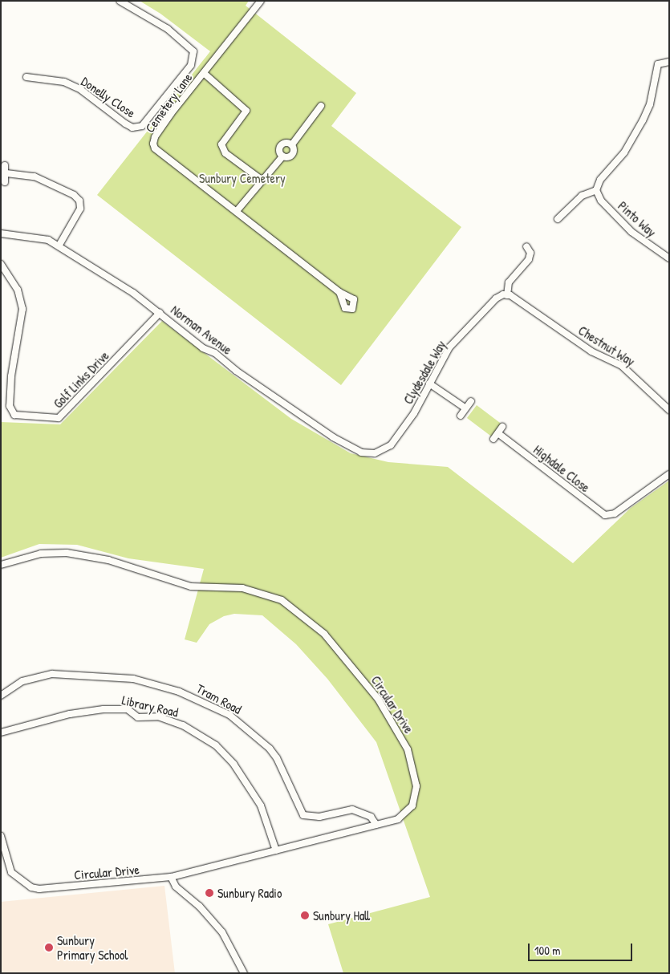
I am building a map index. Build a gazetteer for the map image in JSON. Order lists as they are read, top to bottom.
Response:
{
  "streets": {
    "street": [
      "Donelly Close",
      "Cemetery Lane",
      "Pinto Way",
      "Norman Avenue",
      "Chestnut Way",
      "Clydesdale Way",
      "Golf Links Drive",
      "Highdale Close",
      "Tram Road",
      "Circular Drive",
      "Library Road"
    ]
  },
  "crossings": [
    ["Norman Avenue", "Clydesdale Way"],
    ["Norman Avenue", "Golf Links Drive"],
    ["Chestnut Way", "Clydesdale Way"],
    ["Tram Road", "Circular Drive"],
    ["Circular Drive", "Library Road"]
  ],
  "parks": ["Sunbury Cemetery"],
  "places": ["Sunbury Radio", "Sunbury Hall", "Sunbury Primary School"],
  "scale_bar": "100 m"
}
